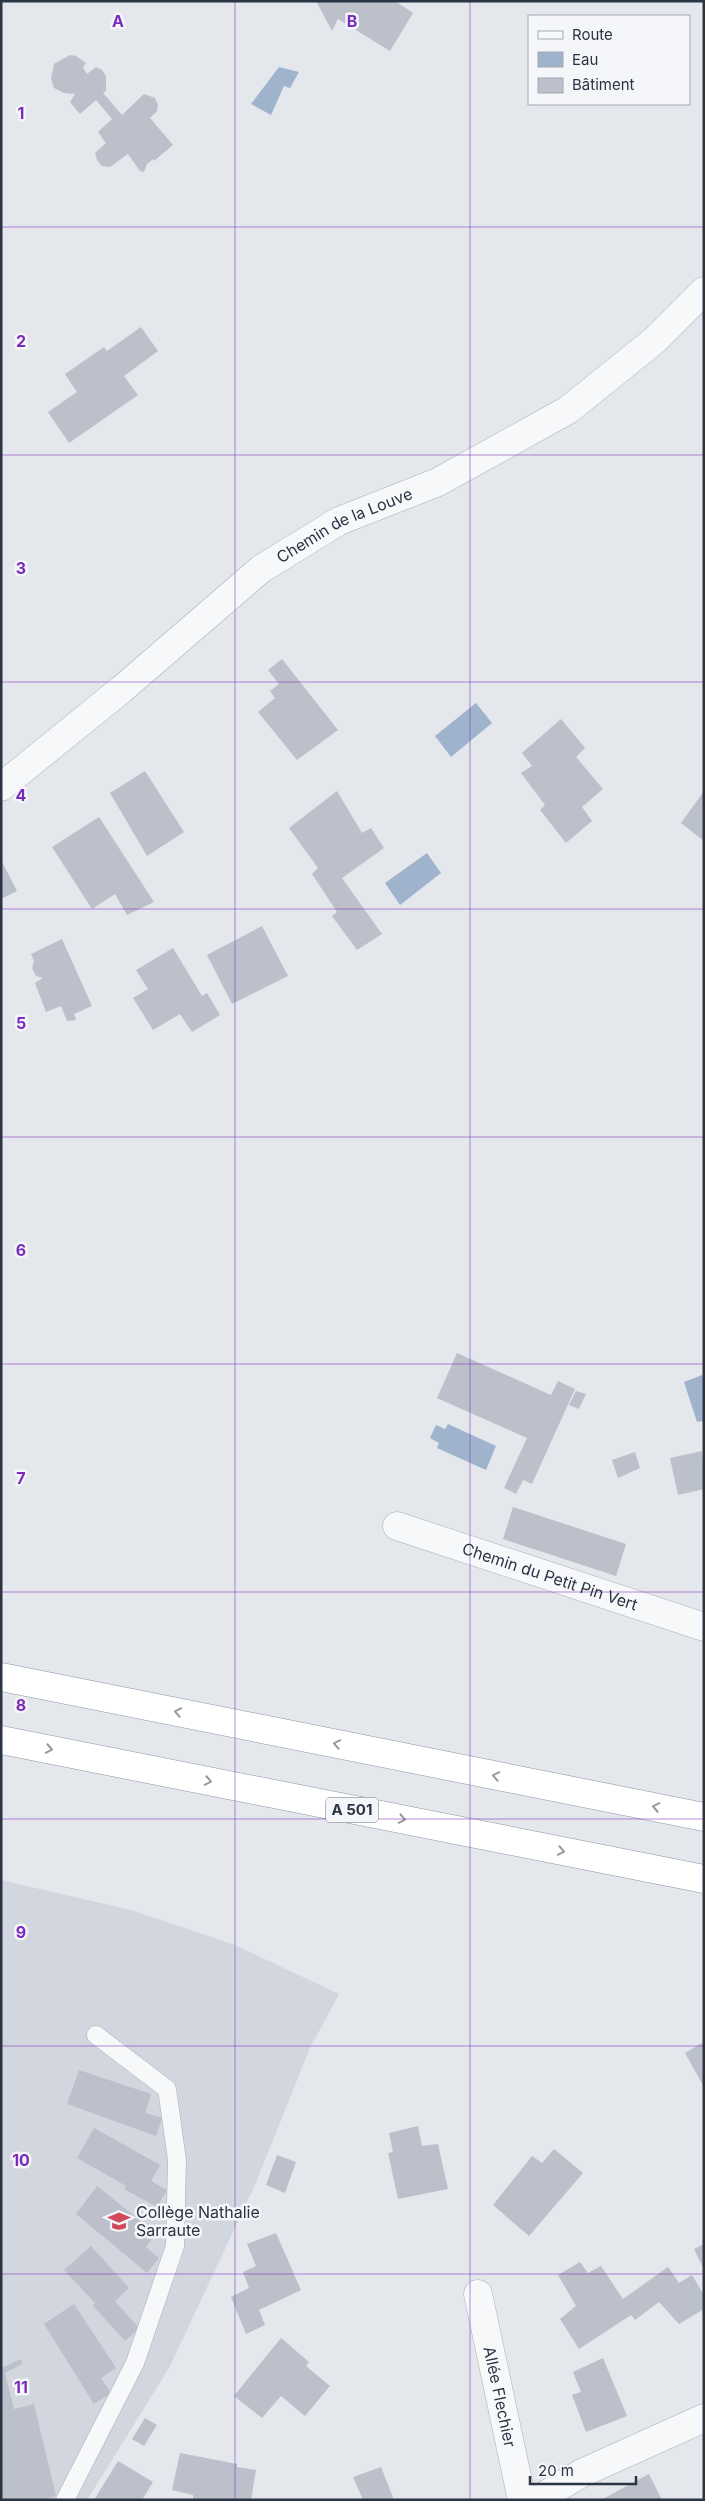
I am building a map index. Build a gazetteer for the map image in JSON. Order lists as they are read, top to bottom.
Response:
{
  "streets": {
    "highway": ["A 501"],
    "street": ["Chemin de la Louve", "Chemin du Petit Pin Vert", "Allée Flechier"]
  },
  "places": {
    "school or university": ["Collège Nathalie Sarraute"]
  },
  "legend": ["Route", "Eau", "Bâtiment"],
  "scale_bar": "20 m",
  "grid": {
    "columns": ["A", "B"],
    "rows": [
      "1",
      "2",
      "3",
      "4",
      "5",
      "6",
      "7",
      "8",
      "9",
      "10",
      "11"
    ]
  }
}
